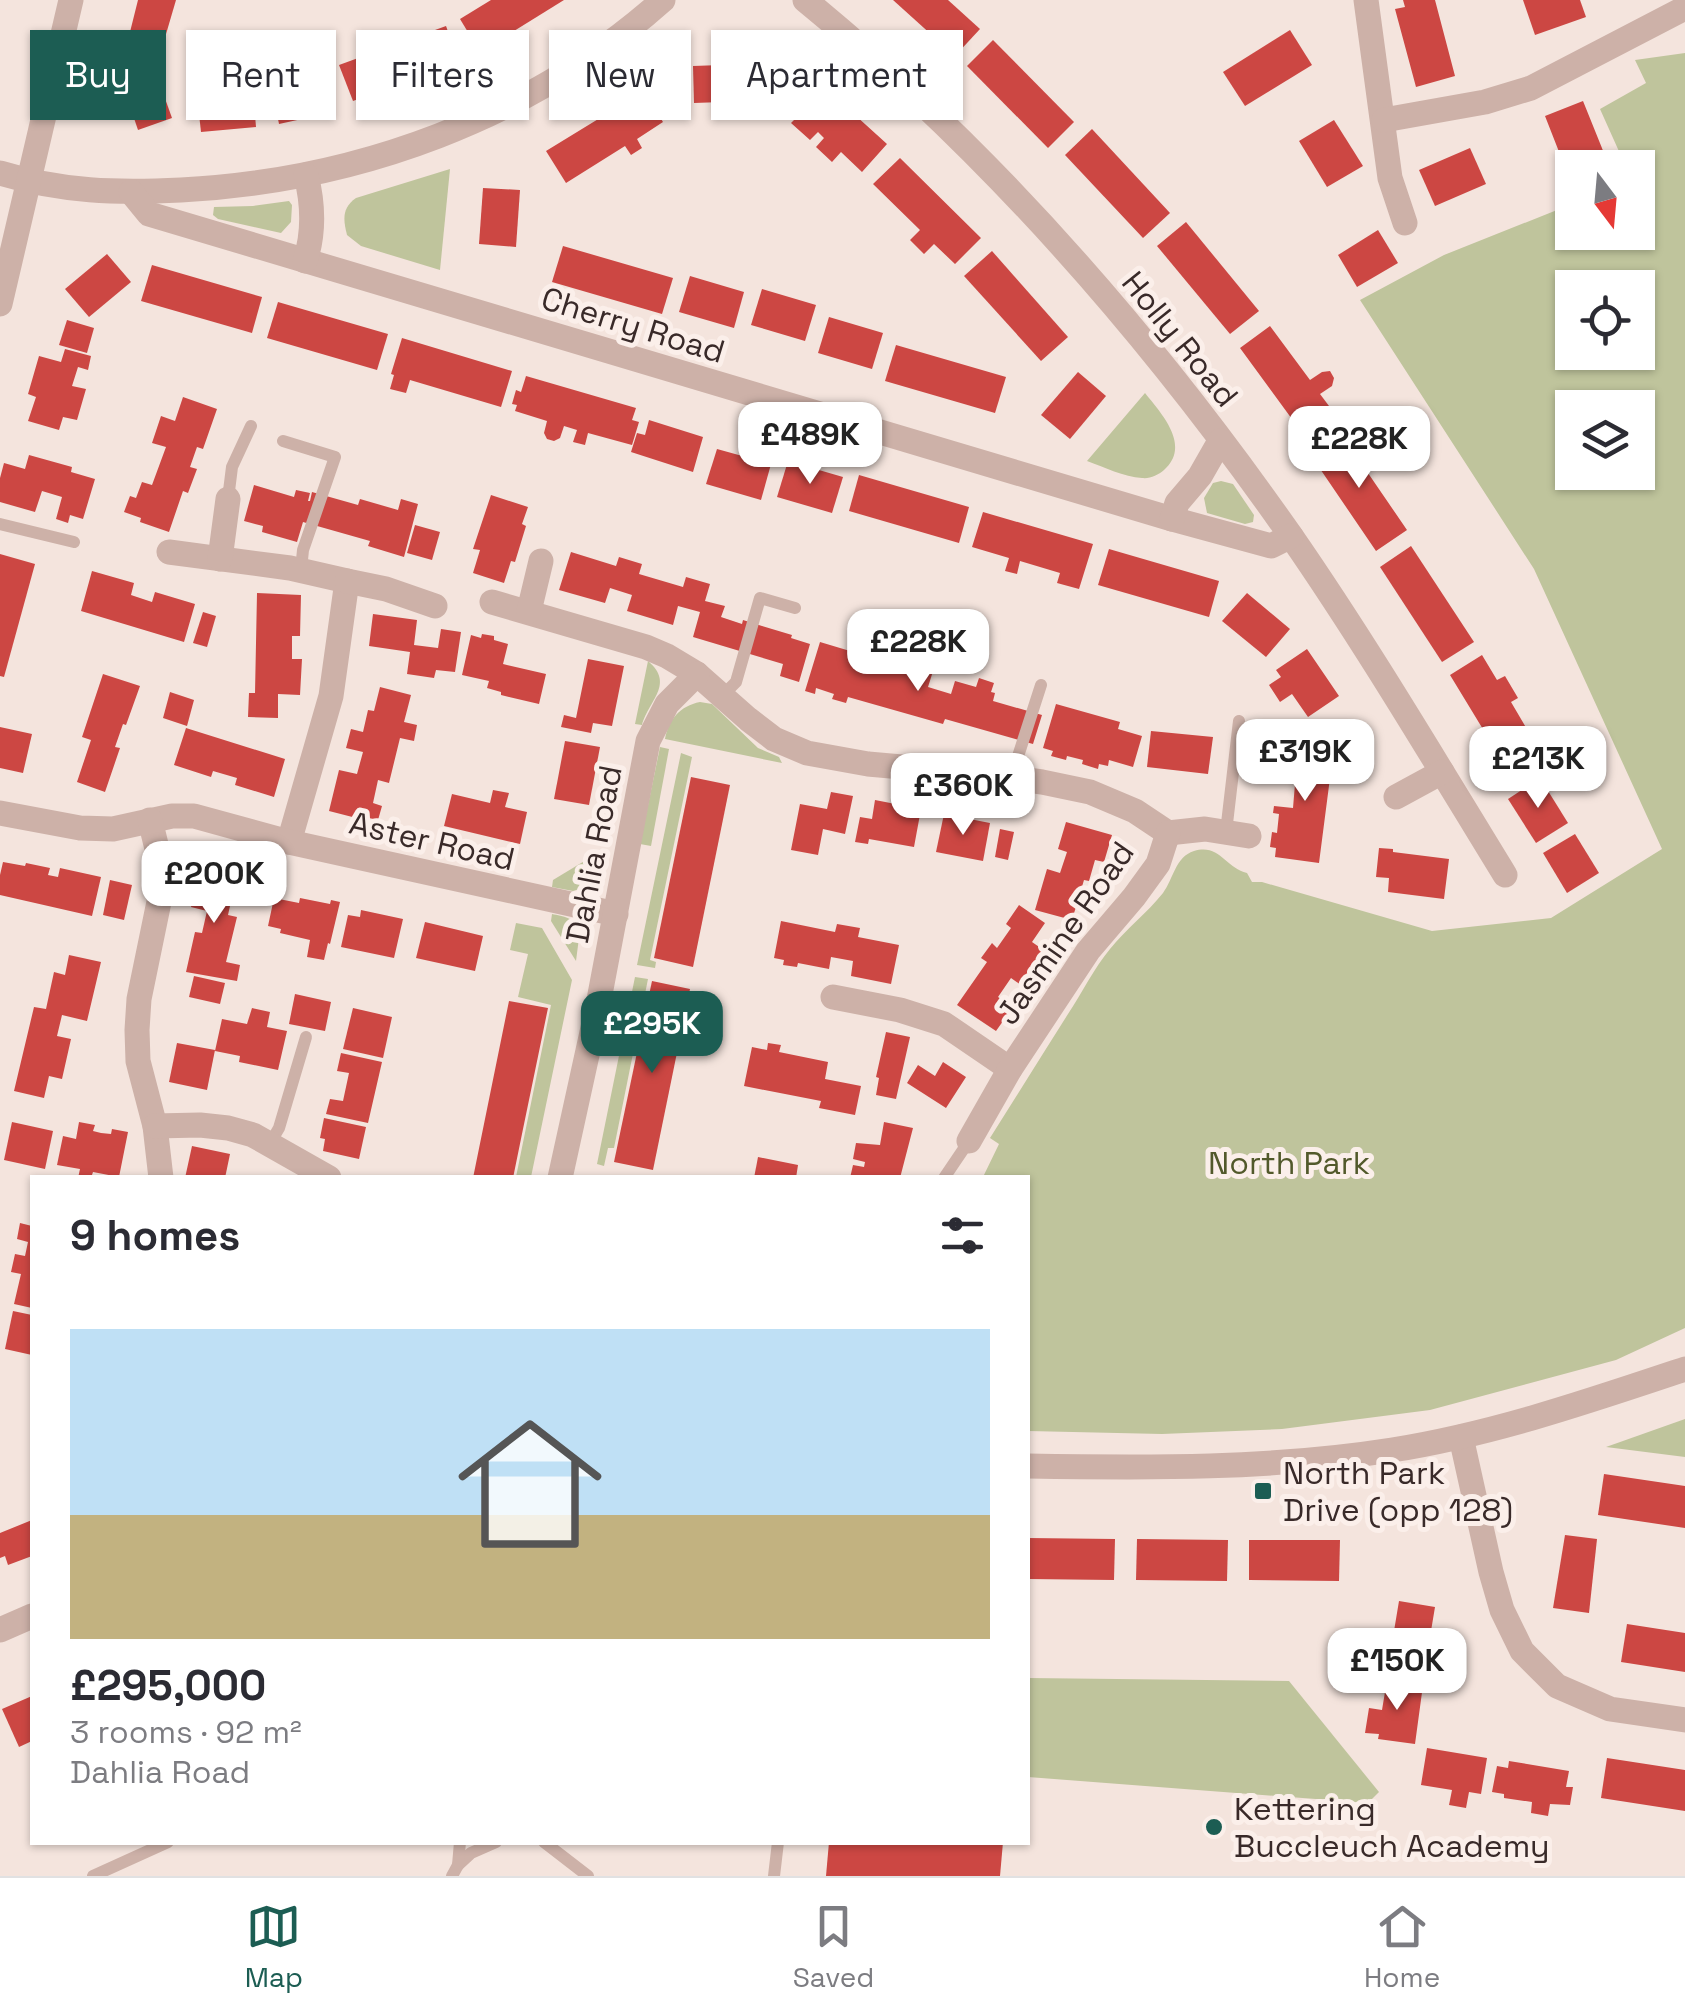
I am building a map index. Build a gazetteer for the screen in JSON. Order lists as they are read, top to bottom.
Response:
{
  "streets": {
    "street": [
      "Cherry Road",
      "Holly Road",
      "Aster Road",
      "Dahlia Road",
      "Jasmine Road"
    ]
  },
  "crossings": [
    ["Cherry Road", "Holly Road"],
    ["Aster Road", "Dahlia Road"],
    ["Dahlia Road", "Jasmine Road"]
  ],
  "parks": ["North Park"],
  "places": {
    "transit": ["North Park Drive (opp 128)"],
    "other": ["Kettering Buccleuch Academy"]
  },
  "north": "bottom",
  "page": {
    "chip": [
      "Buy",
      "Rent",
      "Filters",
      "New",
      "Apartment"
    ],
    "price": [
      "£489K",
      "£228K",
      "£228K",
      "£319K",
      "£213K",
      "£360K",
      "£200K",
      "£295K",
      "£150K"
    ],
    "heading": "9 homes",
    "list": [
      {
        "name": "£295,000",
        "note": "3 rooms · 92 m² · Dahlia Road"
      }
    ],
    "tabs": ["Map", "Saved", "Home"]
  }
}
